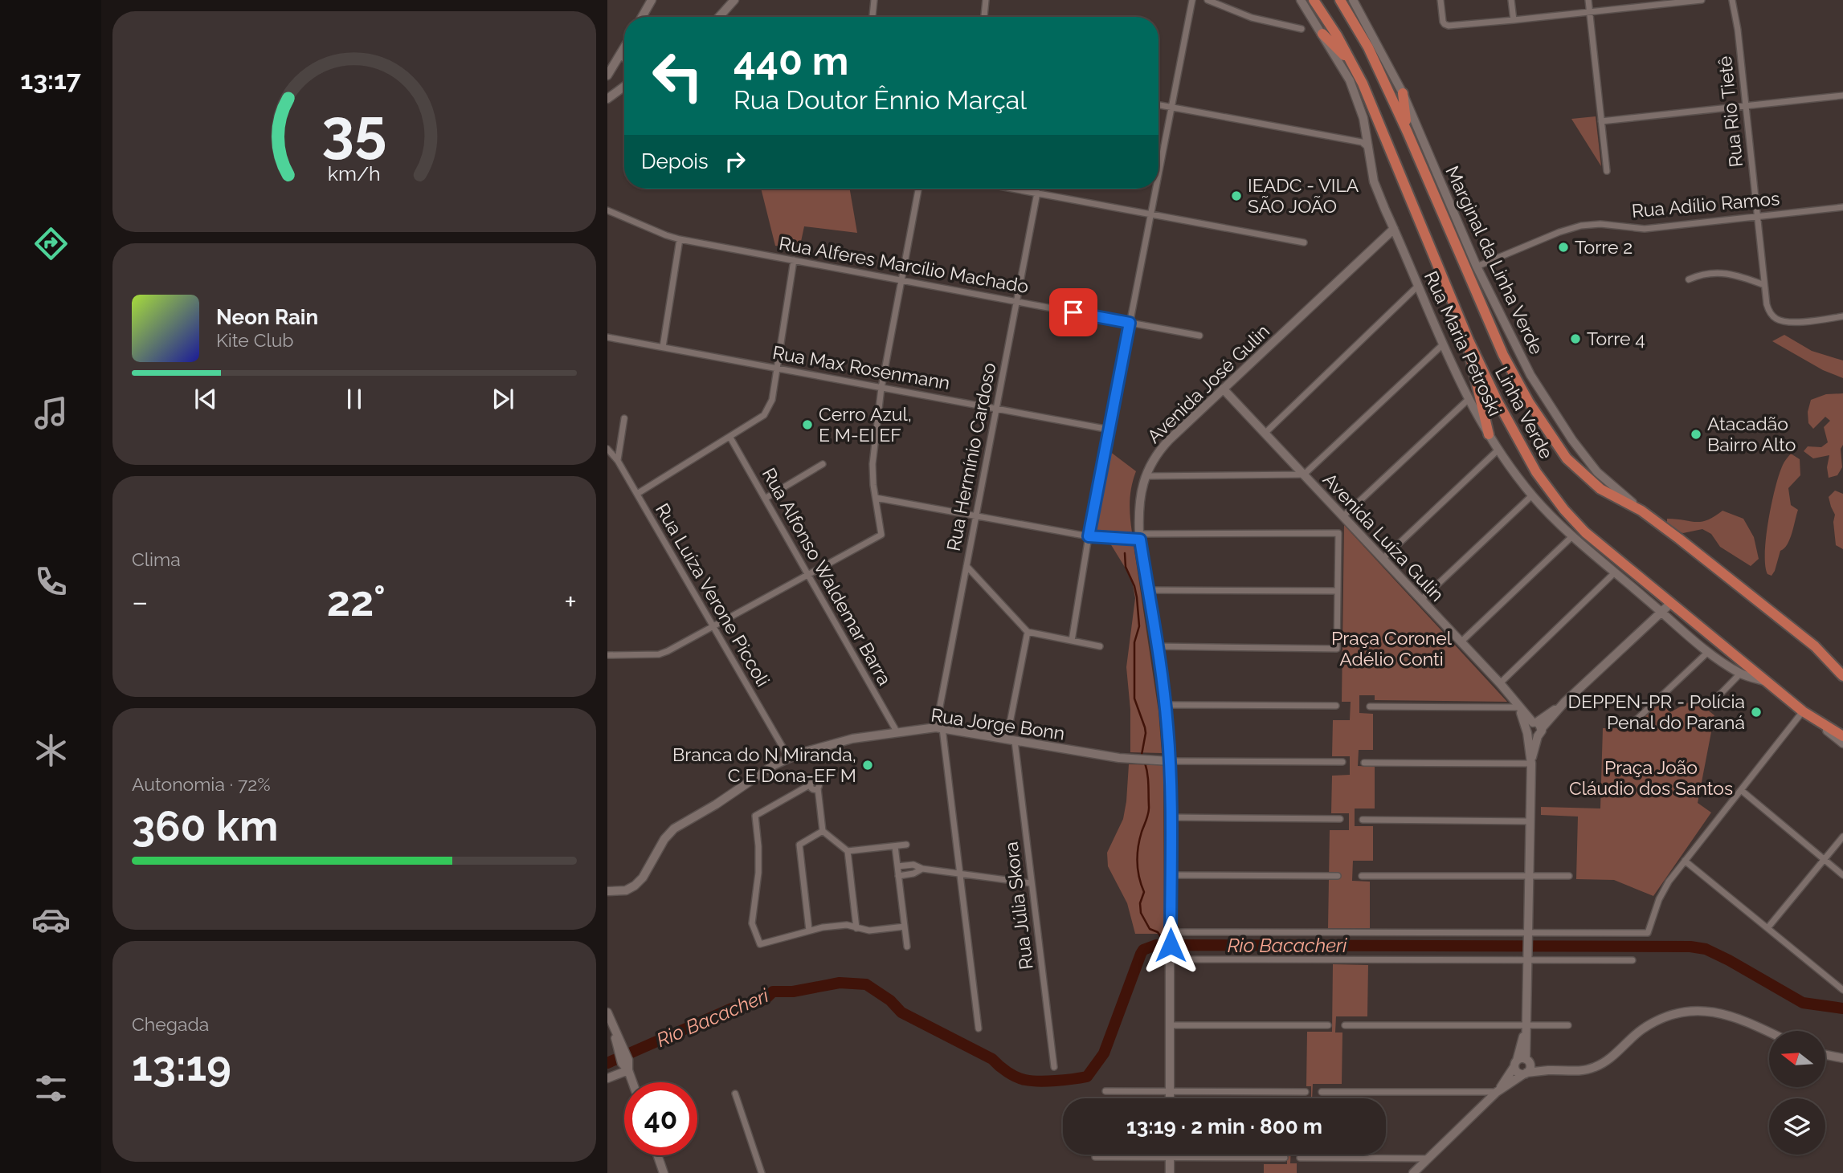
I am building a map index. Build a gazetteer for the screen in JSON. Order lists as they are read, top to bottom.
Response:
{
  "streets": {
    "highway": ["Linha Verde"],
    "street": [
      "Rua Rio Tietê",
      "Rua Adílio Ramos",
      "Marginal da Linha Verde",
      "Rua Alferes Marcílio Machado",
      "Rua Maria Petroski",
      "Rua Max Rosenmann",
      "Avenida José Gulin",
      "Rua Hermínio Cardoso",
      "Avenida Luíza Gulin",
      "Rua Alfonso Waldemar Barra",
      "Rua Luíza Verone Piccoli",
      "Rua Jorge Bonn",
      "Rua Júlia Skora"
    ]
  },
  "crossings": [
    ["Rua Rio Tietê", "Rua Adílio Ramos"],
    ["Rua Adílio Ramos", "Marginal da Linha Verde"],
    ["Marginal da Linha Verde", "Linha Verde"],
    ["Rua Alferes Marcílio Machado", "Rua Hermínio Cardoso"],
    ["Rua Maria Petroski", "Avenida José Gulin"],
    ["Rua Maria Petroski", "Linha Verde"],
    ["Rua Max Rosenmann", "Rua Hermínio Cardoso"],
    ["Avenida José Gulin", "Avenida Luíza Gulin"],
    ["Avenida José Gulin", "Rua Jorge Bonn"],
    ["Rua Hermínio Cardoso", "Rua Jorge Bonn"],
    ["Rua Alfonso Waldemar Barra", "Rua Jorge Bonn"],
    ["Rua Luíza Verone Piccoli", "Rua Jorge Bonn"],
    ["Rua Jorge Bonn", "Rua Júlia Skora"]
  ],
  "water": ["Rio Bacacheri"],
  "parks": ["Praça Coronel Adélio Conti", "Praça João Cláudio dos Santos"],
  "places": [
    "IEADC - VILA SÃO JOÃO",
    "Torre 2",
    "Torre 4",
    "Cerro Azul, E M-EI EF",
    "Atacadão Bairro Alto",
    "DEPPEN-PR - Polícia Penal do Paraná",
    "Branca do N Miranda, C E Dona-EF M"
  ],
  "north": "left",
  "page": {
    "tabs": "13:17",
    "turn": ["440 m", "Rua Doutor Ênnio Marçal"],
    "then": "Depois",
    "song": ["Neon Rain", "Kite Club"],
    "tile": [
      "Clima",
      ["Autonomia · 72%", "360 km"],
      ["Chegada", "13:19"]
    ],
    "heat": ["−", "22°", "+"],
    "limit": "40",
    "trip": "13:19 · 2 min · 800 m",
    "gauge": ["35", "km/h"]
  }
}
